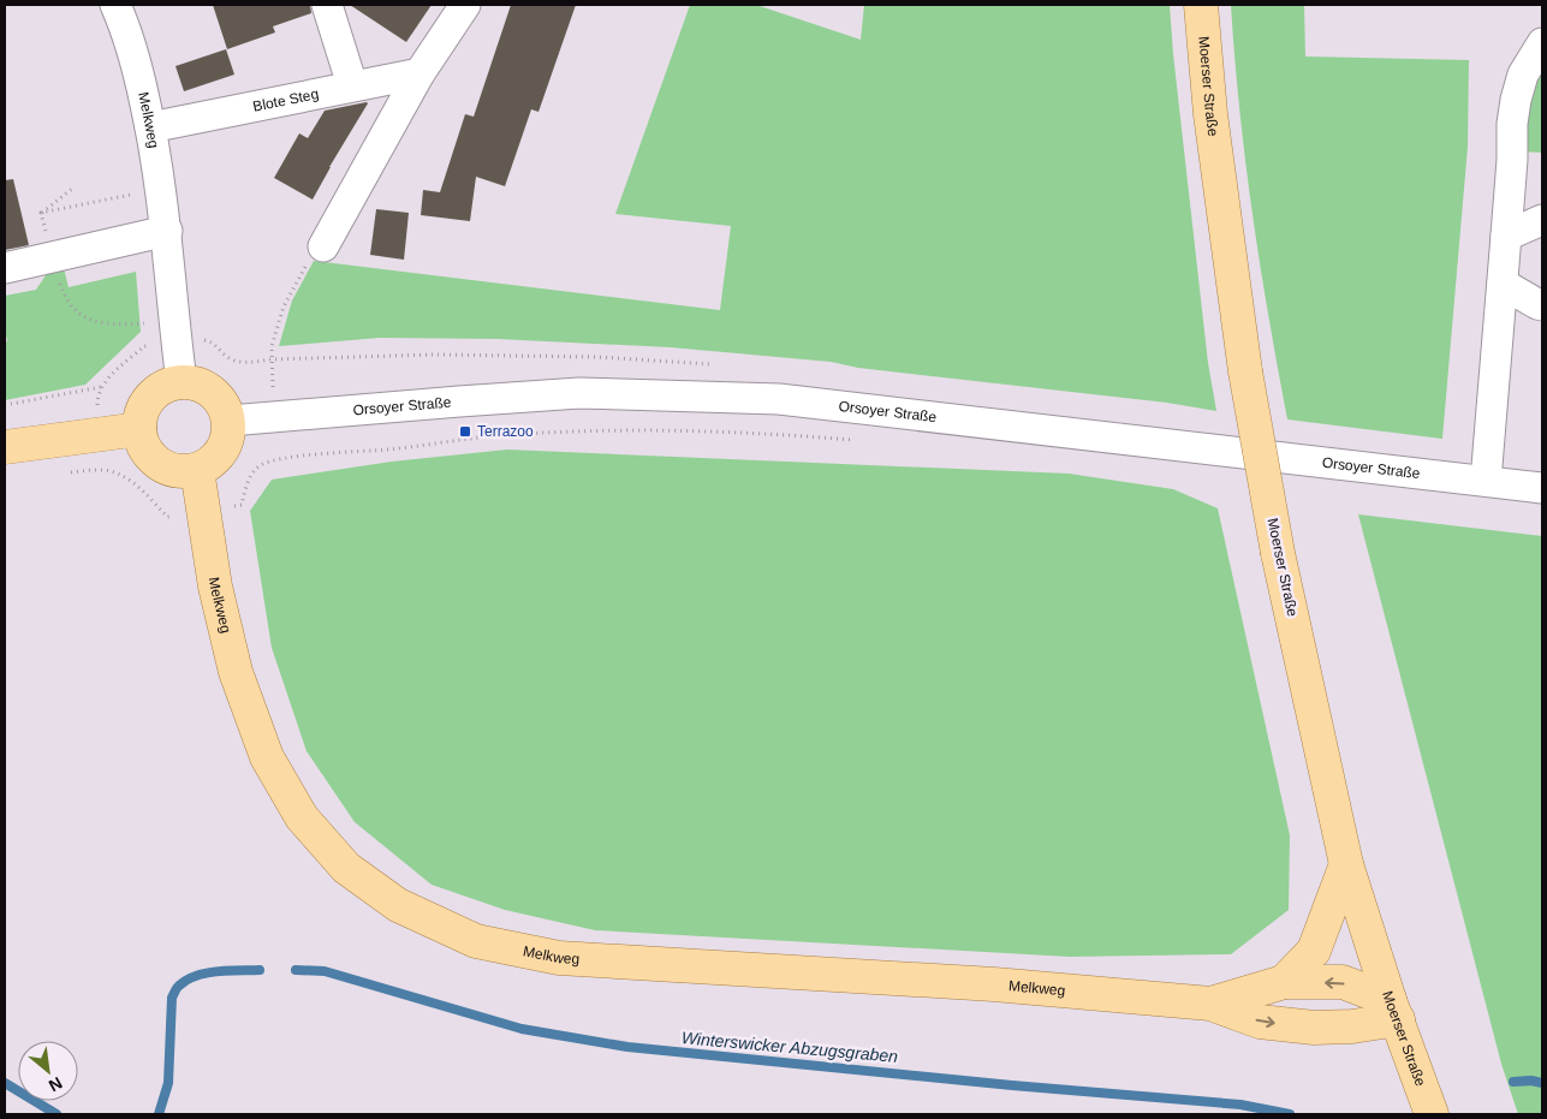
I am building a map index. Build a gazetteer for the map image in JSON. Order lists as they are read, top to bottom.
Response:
{
  "streets": {
    "main road": ["Moerser Straße", "Melkweg"],
    "street": ["Blote Steg", "Orsoyer Straße"]
  },
  "crossings": [
    ["Moerser Straße", "Melkweg"],
    ["Blote Steg", "Melkweg"],
    ["Melkweg", "Orsoyer Straße"]
  ],
  "water": ["Winterswicker Abzugsgraben"],
  "places": {
    "transit": ["Terrazoo"]
  },
  "north": "bottom right"
}
